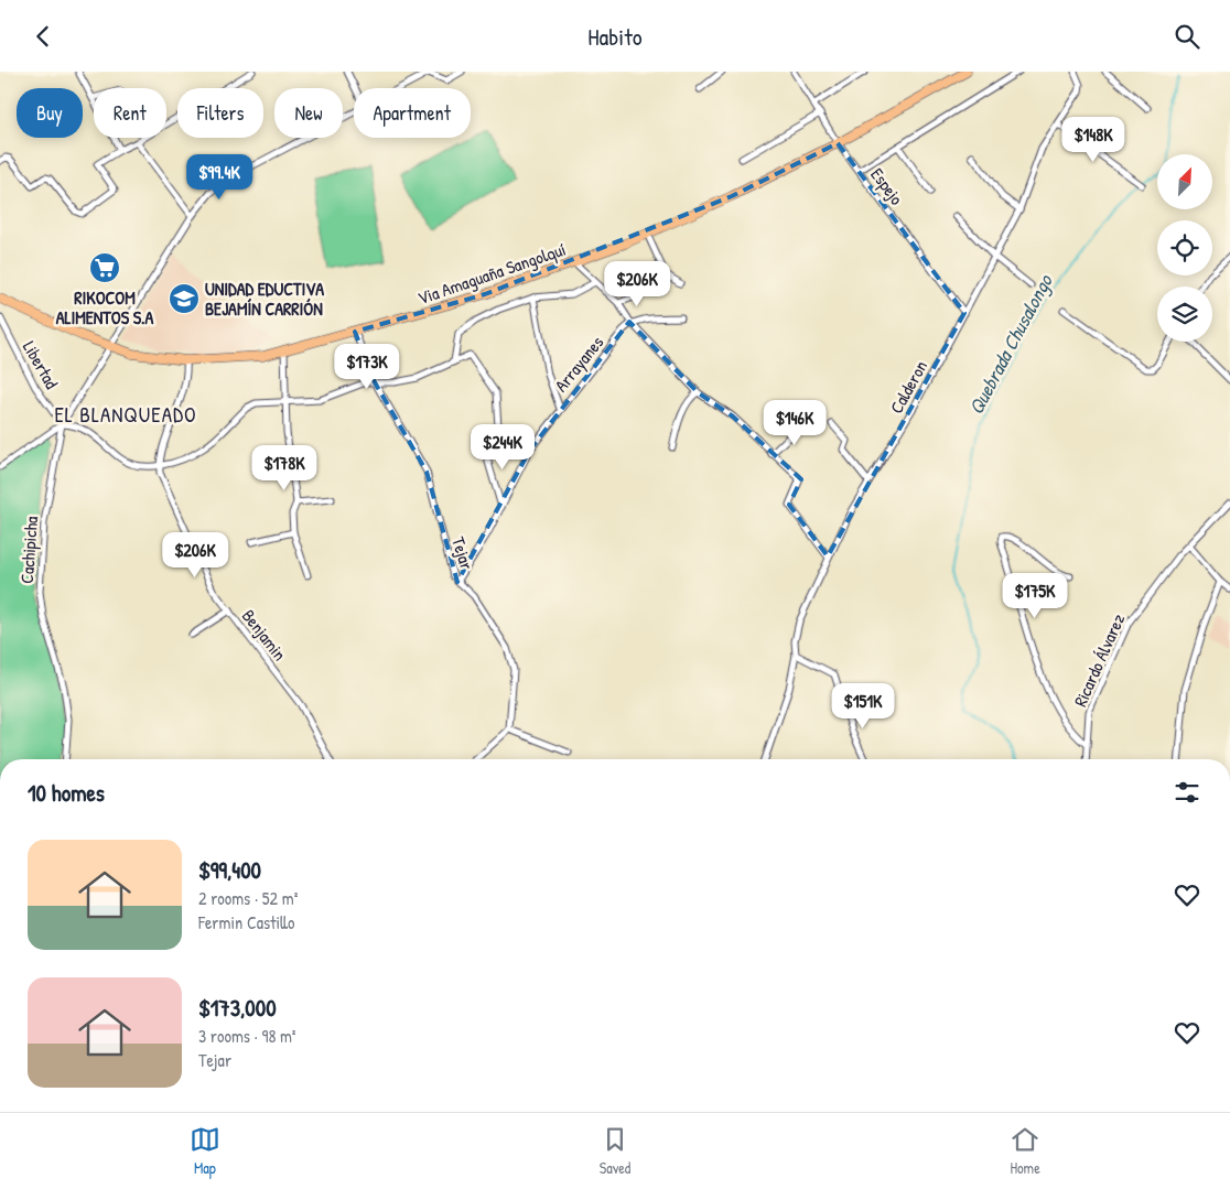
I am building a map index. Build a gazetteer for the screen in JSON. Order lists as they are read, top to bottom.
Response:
{
  "streets": {
    "highway": ["Via Amaguaña Sangolquí"],
    "street": [
      "Espejo",
      "Arrayanes",
      "Libertad",
      "Calderon",
      "Cachipicha",
      "Tejar",
      "Benjamin",
      "Ricardo Álvarez"
    ]
  },
  "crossings": [
    ["Espejo", "Via Amaguaña Sangolquí"],
    ["Espejo", "Calderon"],
    ["Via Amaguaña Sangolquí", "Cachipicha"],
    ["Via Amaguaña Sangolquí", "Tejar"],
    ["Arrayanes", "Tejar"],
    ["Libertad", "Cachipicha"]
  ],
  "districts": ["EL BLANQUEADO"],
  "water": ["Quebrada Chusalongo"],
  "places": {
    "supermarket": ["RIKOCOM ALIMENTOS S.A"],
    "school or university": ["UNIDAD EDUCTIVA BEJAMÍN CARRIÓN"]
  },
  "north": "top right",
  "page": {
    "header": "Habito",
    "chip": [
      "Buy",
      "Rent",
      "Filters",
      "New",
      "Apartment"
    ],
    "price": [
      "$148K",
      "$99.4K",
      "$206K",
      "$173K",
      "$146K",
      "$244K",
      "$178K",
      "$206K",
      "$175K",
      "$151K"
    ],
    "heading": "10 homes",
    "list": [
      {
        "name": "$99,400",
        "note": "2 rooms · 52 m² · Fermin Castillo"
      },
      {
        "name": "$173,000",
        "note": "3 rooms · 98 m² · Tejar"
      }
    ],
    "tabs": ["Map", "Saved", "Home"]
  }
}
